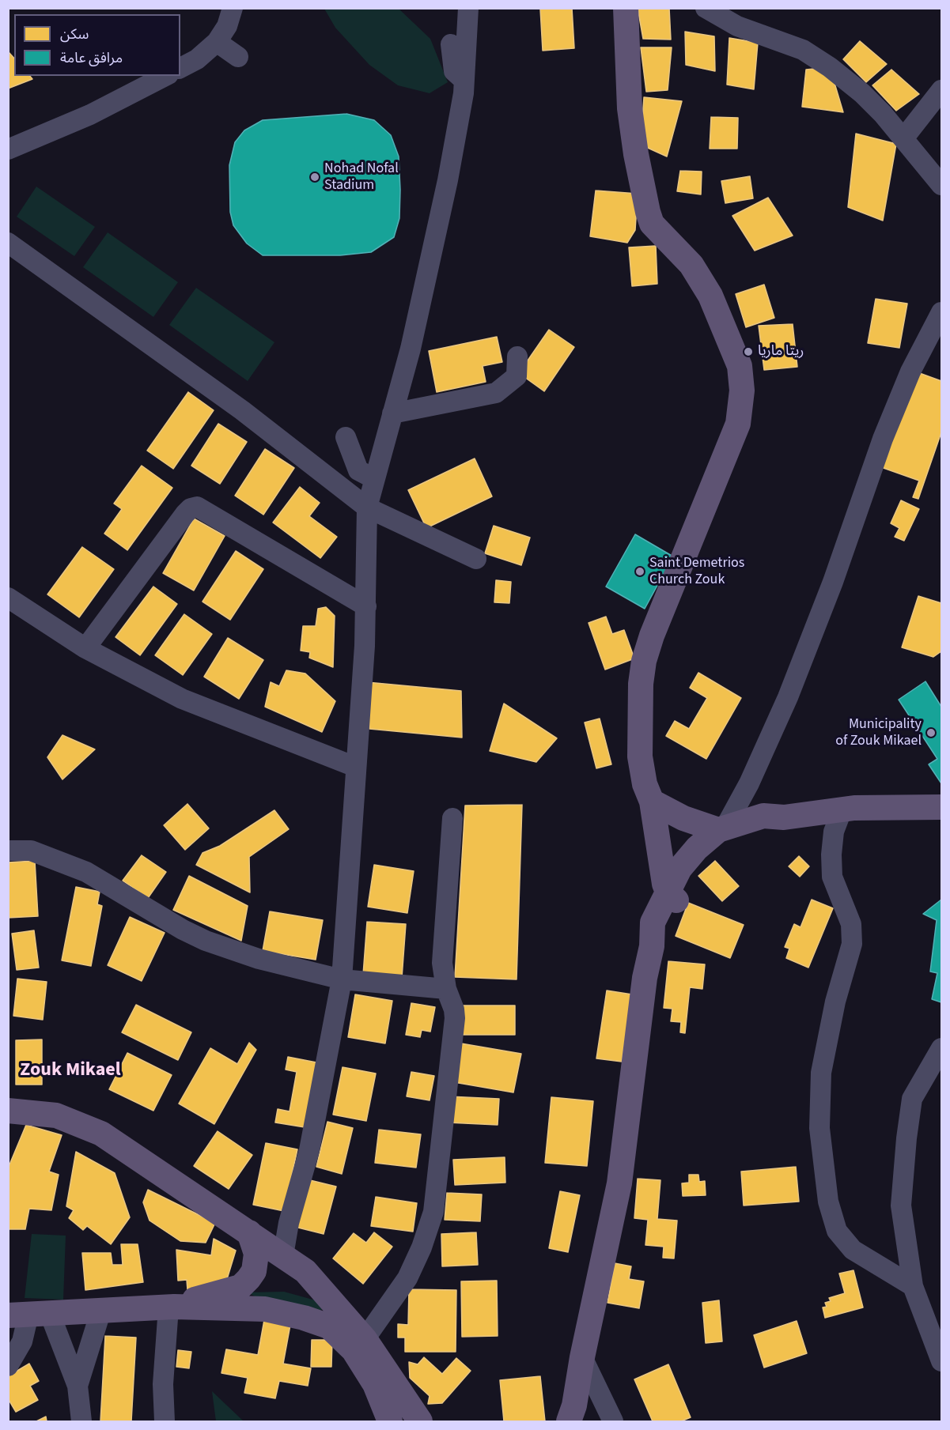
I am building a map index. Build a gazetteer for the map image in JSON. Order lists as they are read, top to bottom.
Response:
{
  "districts": ["Zouk Mikael"],
  "places": [
    "Nohad Nofal Stadium",
    "ريتا ماريا",
    "Saint Demetrios Church Zouk",
    "Municipality of Zouk Mikael"
  ],
  "legend": ["سكن", "مرافق عامة"]
}
